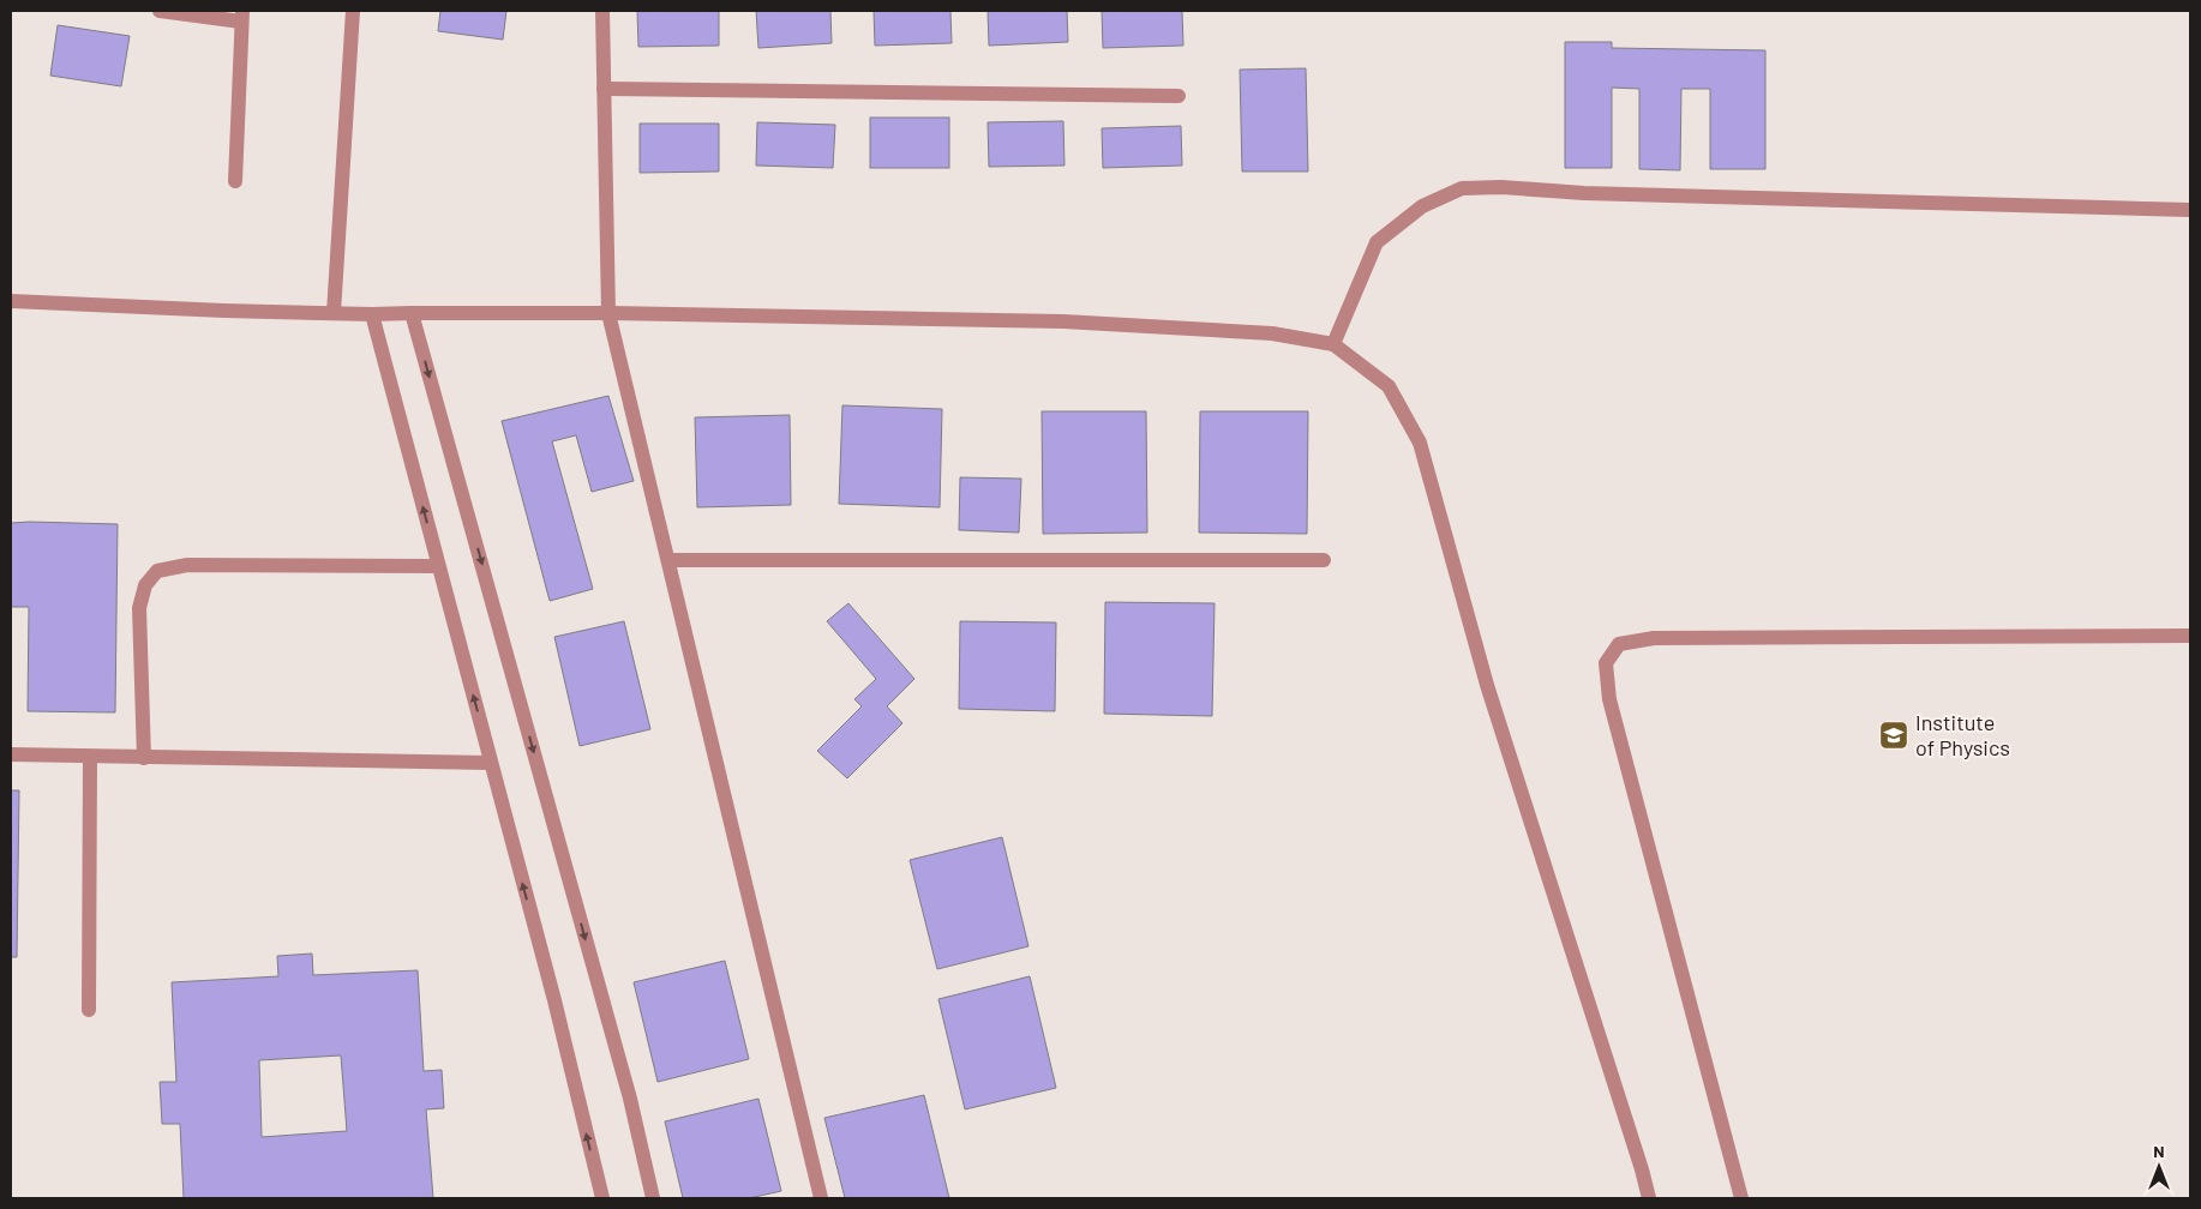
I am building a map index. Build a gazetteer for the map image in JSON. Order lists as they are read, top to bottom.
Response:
{
  "places": {
    "school or university": ["Institute of Physics"]
  },
  "north": "top"
}
